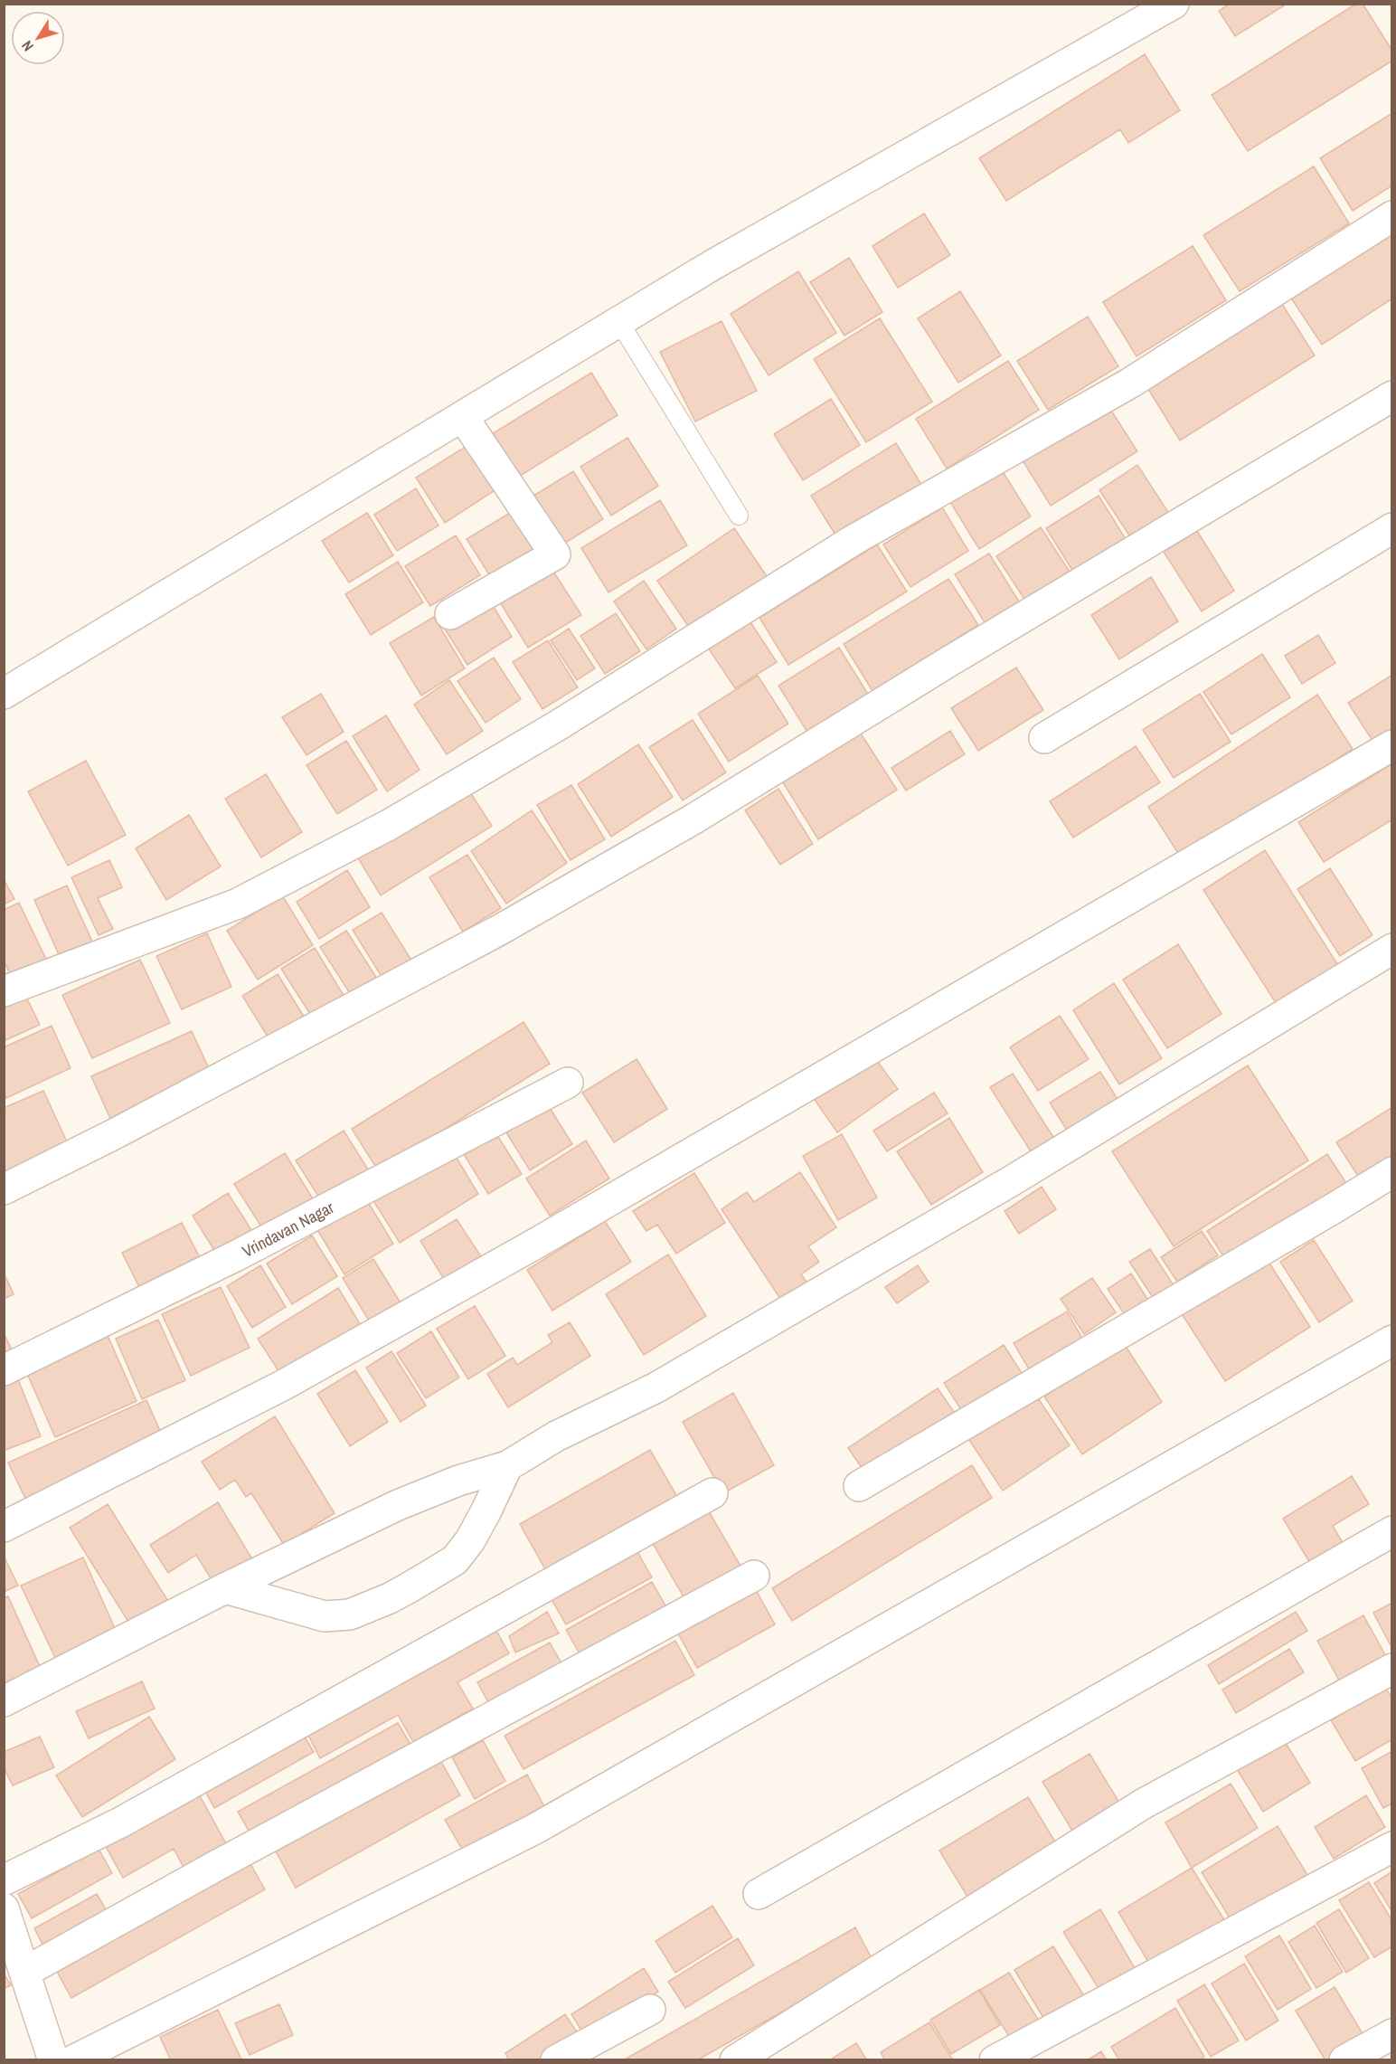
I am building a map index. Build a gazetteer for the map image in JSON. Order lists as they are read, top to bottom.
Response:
{
  "streets": {
    "street": ["Vrindavan Nagar"]
  },
  "north": "bottom left"
}
